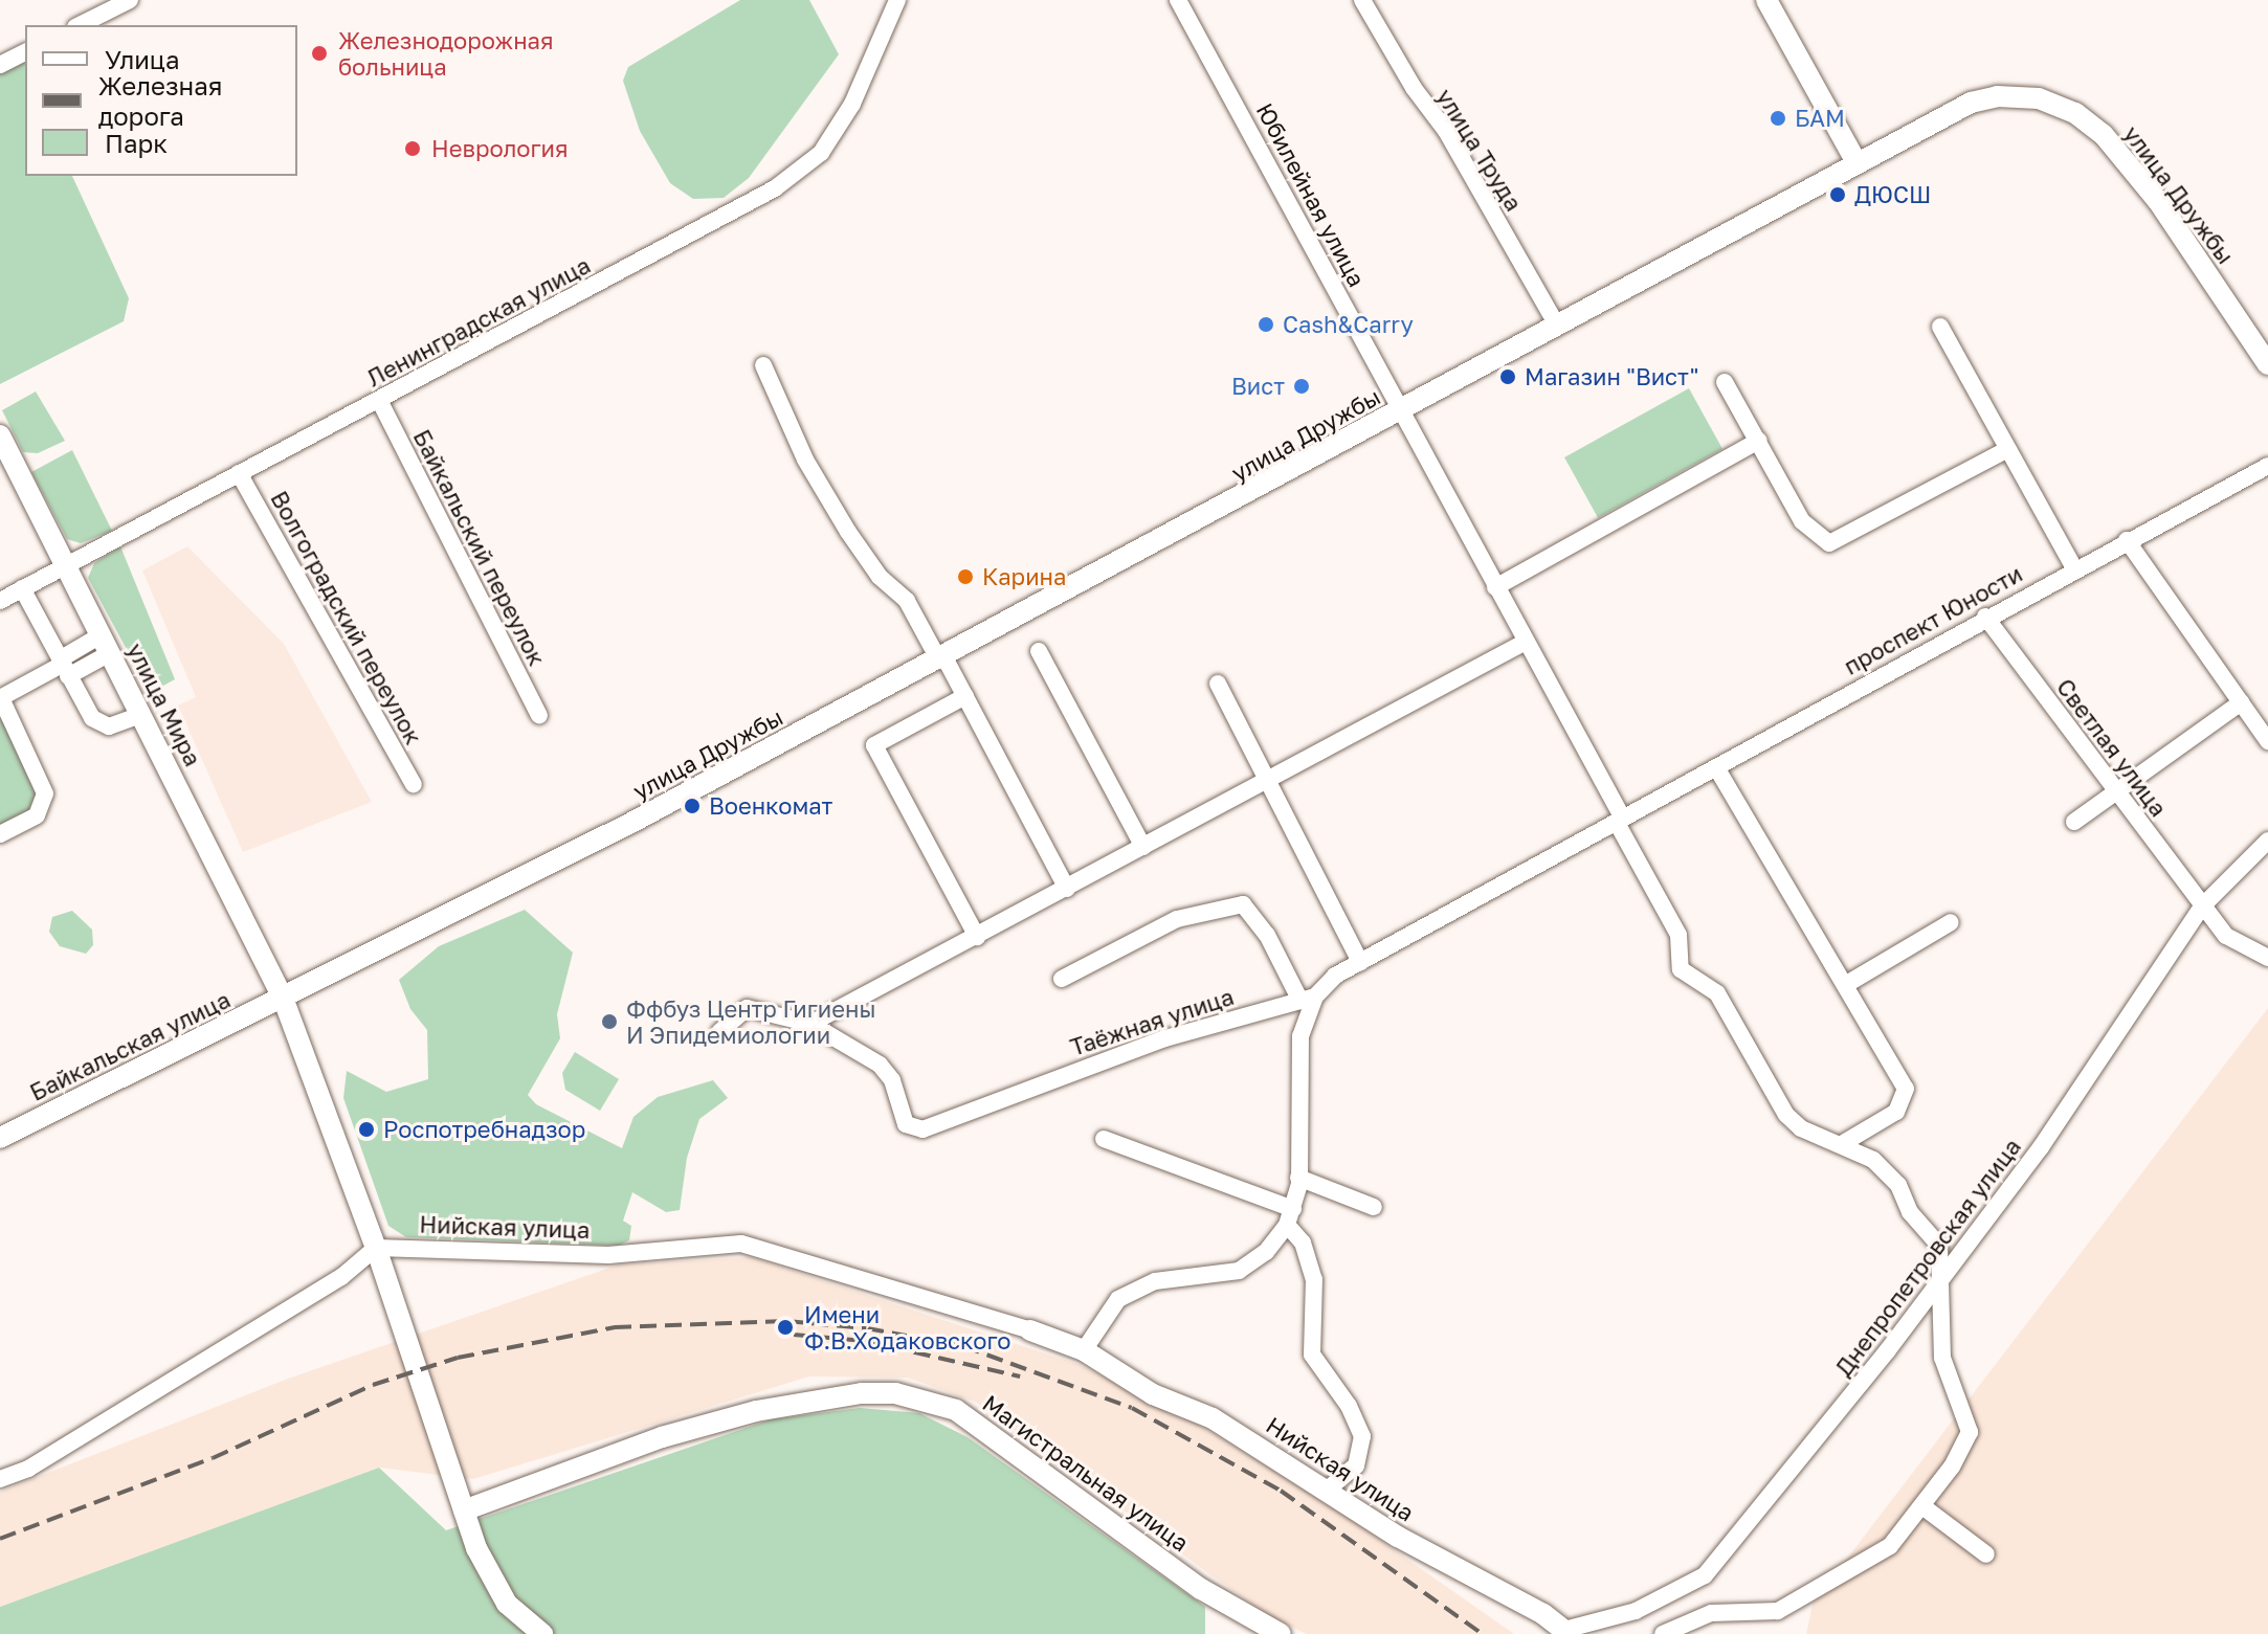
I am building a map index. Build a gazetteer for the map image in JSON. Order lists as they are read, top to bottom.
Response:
{
  "streets": {
    "street": [
      "улица Труда",
      "Юбилейная улица",
      "улица Дружбы",
      "Ленинградская улица",
      "Байкальский переулок",
      "Волгоградский переулок",
      "проспект Юности",
      "улица Мира",
      "Светлая улица",
      "Таёжная улица",
      "Байкальская улица",
      "Нийская улица",
      "Днепропетровская улица",
      "Магистральная улица"
    ]
  },
  "crossings": [
    ["улица Труда", "улица Дружбы"],
    ["Юбилейная улица", "улица Дружбы"],
    ["Юбилейная улица", "проспект Юности"],
    ["Юбилейная улица", "Таёжная улица"],
    ["улица Дружбы", "улица Мира"],
    ["улица Дружбы", "Байкальская улица"],
    ["Ленинградская улица", "Байкальский переулок"],
    ["Ленинградская улица", "Волгоградский переулок"],
    ["Ленинградская улица", "улица Мира"],
    ["проспект Юности", "Светлая улица"],
    ["проспект Юности", "Таёжная улица"],
    ["улица Мира", "Байкальская улица"],
    ["улица Мира", "Нийская улица"],
    ["улица Мира", "Магистральная улица"],
    ["Светлая улица", "Днепропетровская улица"],
    ["Нийская улица", "Днепропетровская улица"]
  ],
  "places": [
    "Железнодорожная больница",
    "БАМ",
    "Неврология",
    "ДЮСШ",
    "Cash&Carry",
    "Магазин \"Вист\"",
    "Вист",
    "Карина",
    "Военкомат",
    "Ффбуз Центр Гигиены И Эпидемиологии",
    "Роспотребнадзор",
    "Имени Ф.В.Ходаковского"
  ],
  "legend": ["Улица", "Железная дорога", "Парк"]
}
